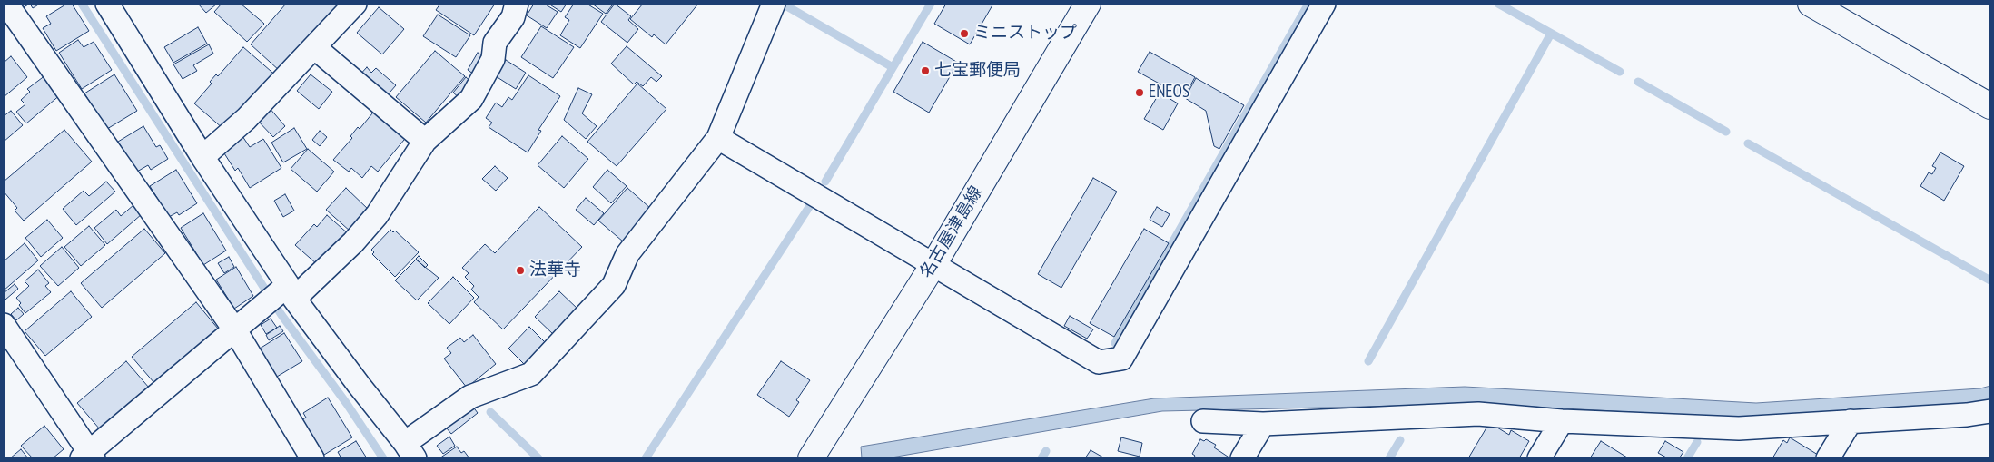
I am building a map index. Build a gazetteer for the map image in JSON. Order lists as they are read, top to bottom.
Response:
{
  "streets": {
    "main road": ["名古屋津島線"]
  },
  "places": [
    "ミニストップ",
    "七宝郵便局",
    "ENEOS",
    "法華寺"
  ]
}
